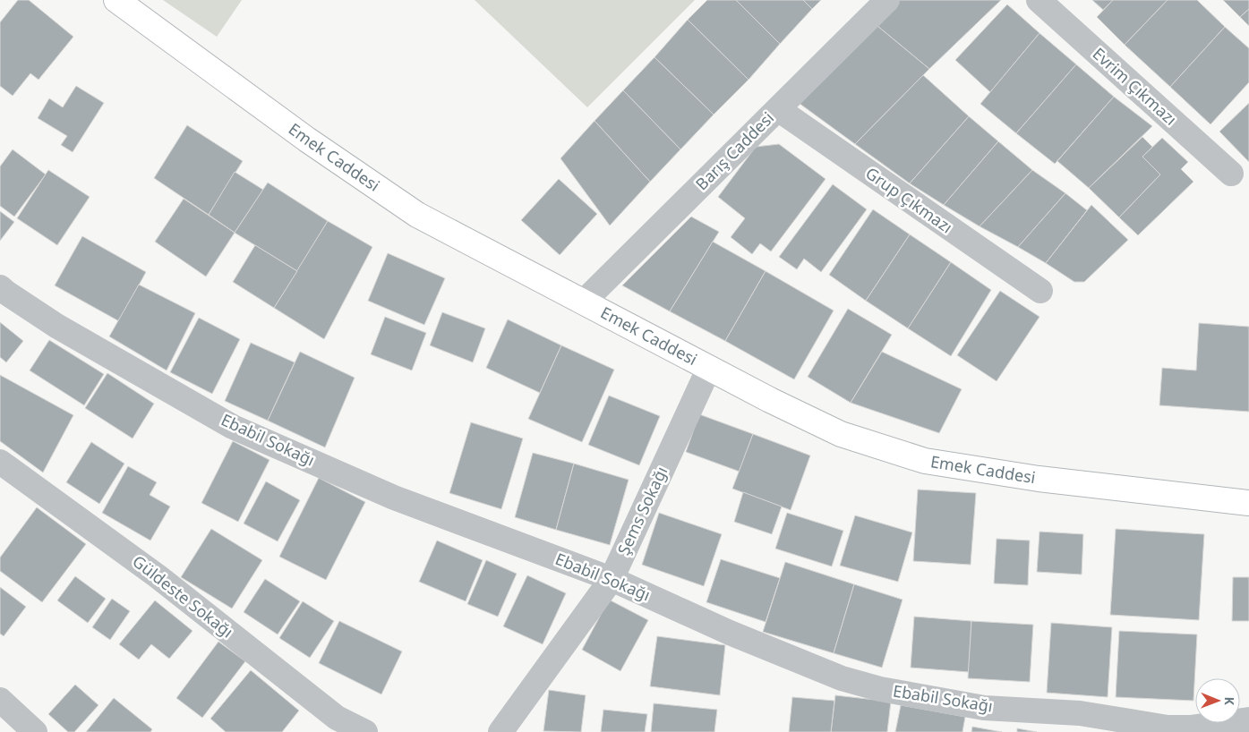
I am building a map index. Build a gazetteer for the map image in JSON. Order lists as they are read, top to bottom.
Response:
{
  "streets": {
    "street": [
      "Evrim Çıkmazı",
      "Barış Caddesi",
      "Emek Caddesi",
      "Grup Çıkmazı",
      "Ebabil Sokağı",
      "Şems Sokağı",
      "Güldeste Sokağı"
    ]
  },
  "crossings": [
    ["Barış Caddesi", "Emek Caddesi"],
    ["Barış Caddesi", "Grup Çıkmazı"],
    ["Emek Caddesi", "Şems Sokağı"],
    ["Ebabil Sokağı", "Şems Sokağı"]
  ],
  "north": "right"
}
